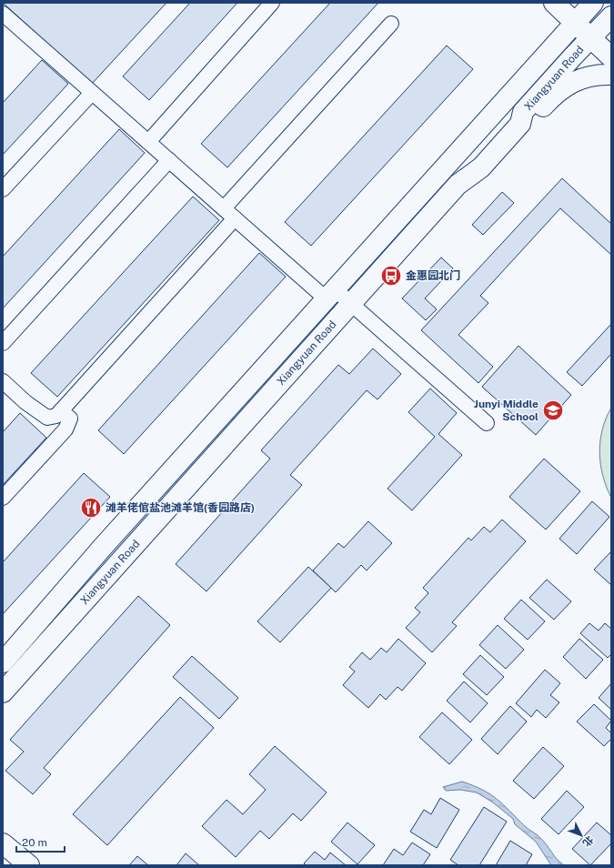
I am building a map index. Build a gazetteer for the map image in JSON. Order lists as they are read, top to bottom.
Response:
{
  "streets": {
    "street": ["Xiangyuan Road"]
  },
  "places": {
    "bus stop": ["金惠园北门"],
    "school or university": ["Junyi Middle School"],
    "restaurant": ["滩羊佬倌盐池滩羊馆(香园路店)"]
  },
  "scale_bar": "20 m",
  "north": "bottom right"
}
